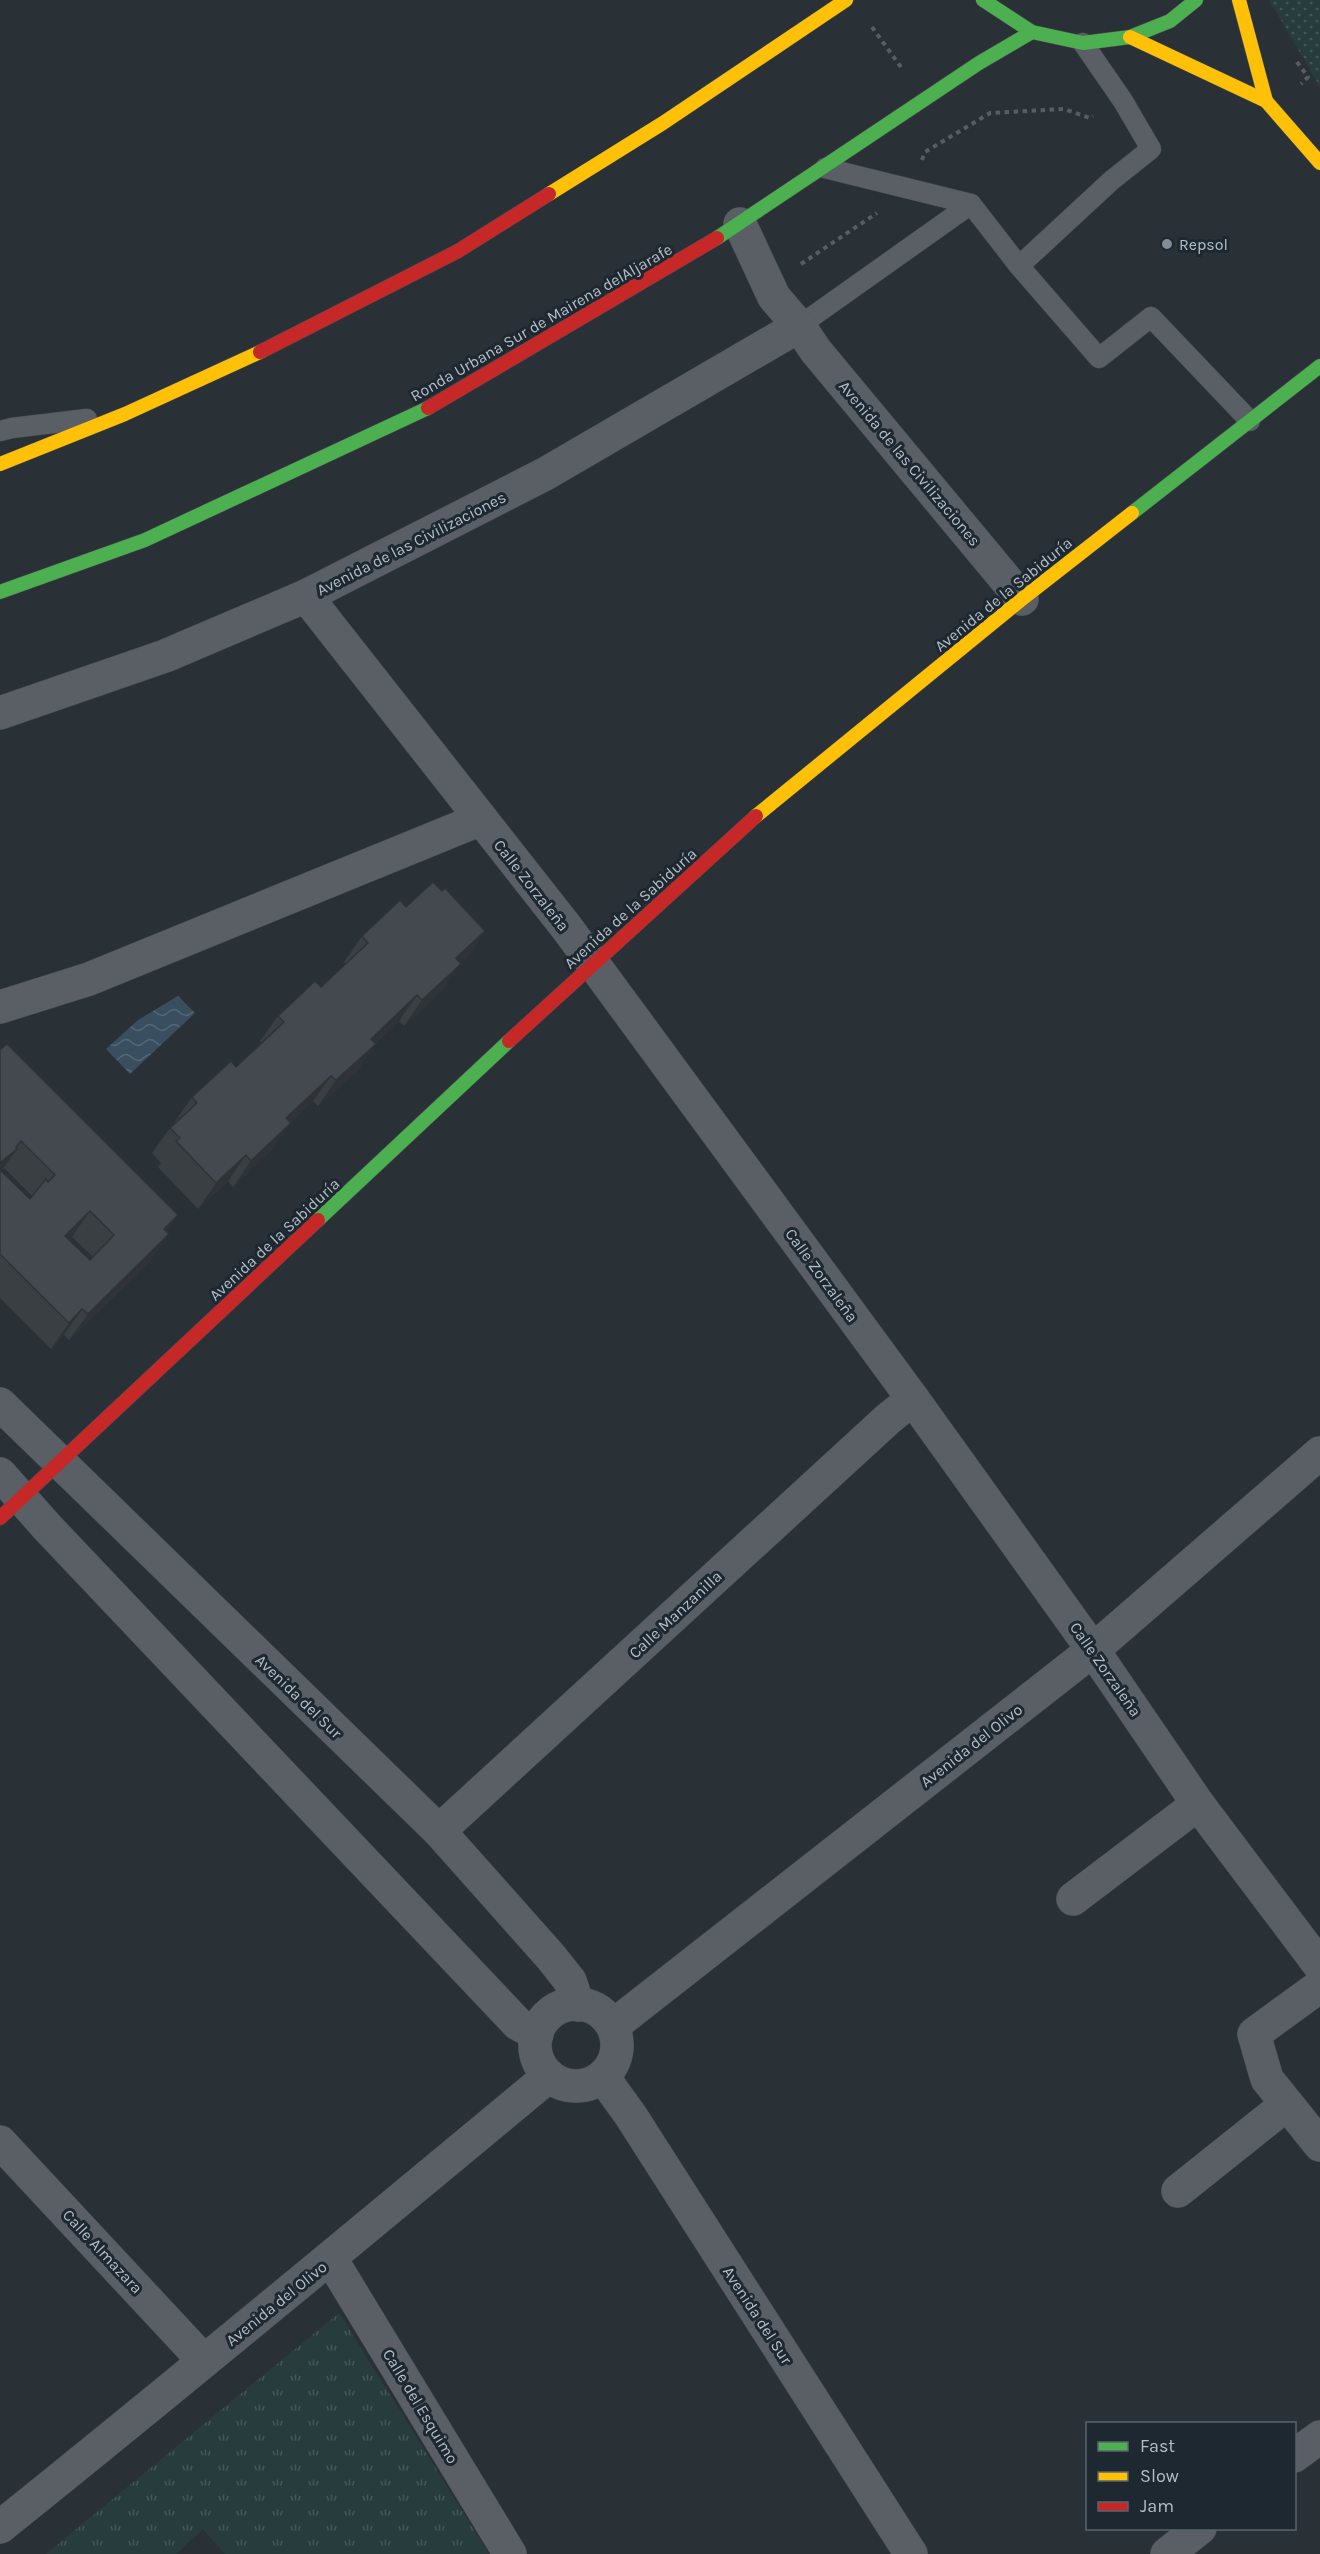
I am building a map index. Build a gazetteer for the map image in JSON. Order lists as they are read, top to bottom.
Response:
{
  "streets": {
    "street": [
      "Ronda Urbana Sur de Mairena delAljarafe",
      "Avenida de las Civilizaciones",
      "Avenida de la Sabiduría",
      "Calle Zorzaleña",
      "Calle Manzanilla",
      "Avenida del Sur",
      "Avenida del Olivo",
      "Calle Almazara",
      "Calle del Esquimo"
    ]
  },
  "crossings": [
    ["Ronda Urbana Sur de Mairena delAljarafe", "Avenida de las Civilizaciones"],
    ["Avenida de las Civilizaciones", "Avenida de la Sabiduría"],
    ["Avenida de las Civilizaciones", "Calle Zorzaleña"],
    ["Avenida de la Sabiduría", "Calle Zorzaleña"],
    ["Avenida de la Sabiduría", "Avenida del Sur"],
    ["Calle Zorzaleña", "Calle Manzanilla"],
    ["Calle Zorzaleña", "Avenida del Olivo"],
    ["Calle Manzanilla", "Avenida del Sur"],
    ["Avenida del Sur", "Avenida del Olivo"],
    ["Avenida del Olivo", "Calle Almazara"],
    ["Avenida del Olivo", "Calle del Esquimo"]
  ],
  "places": ["Repsol"],
  "legend": ["Fast", "Slow", "Jam"]
}
